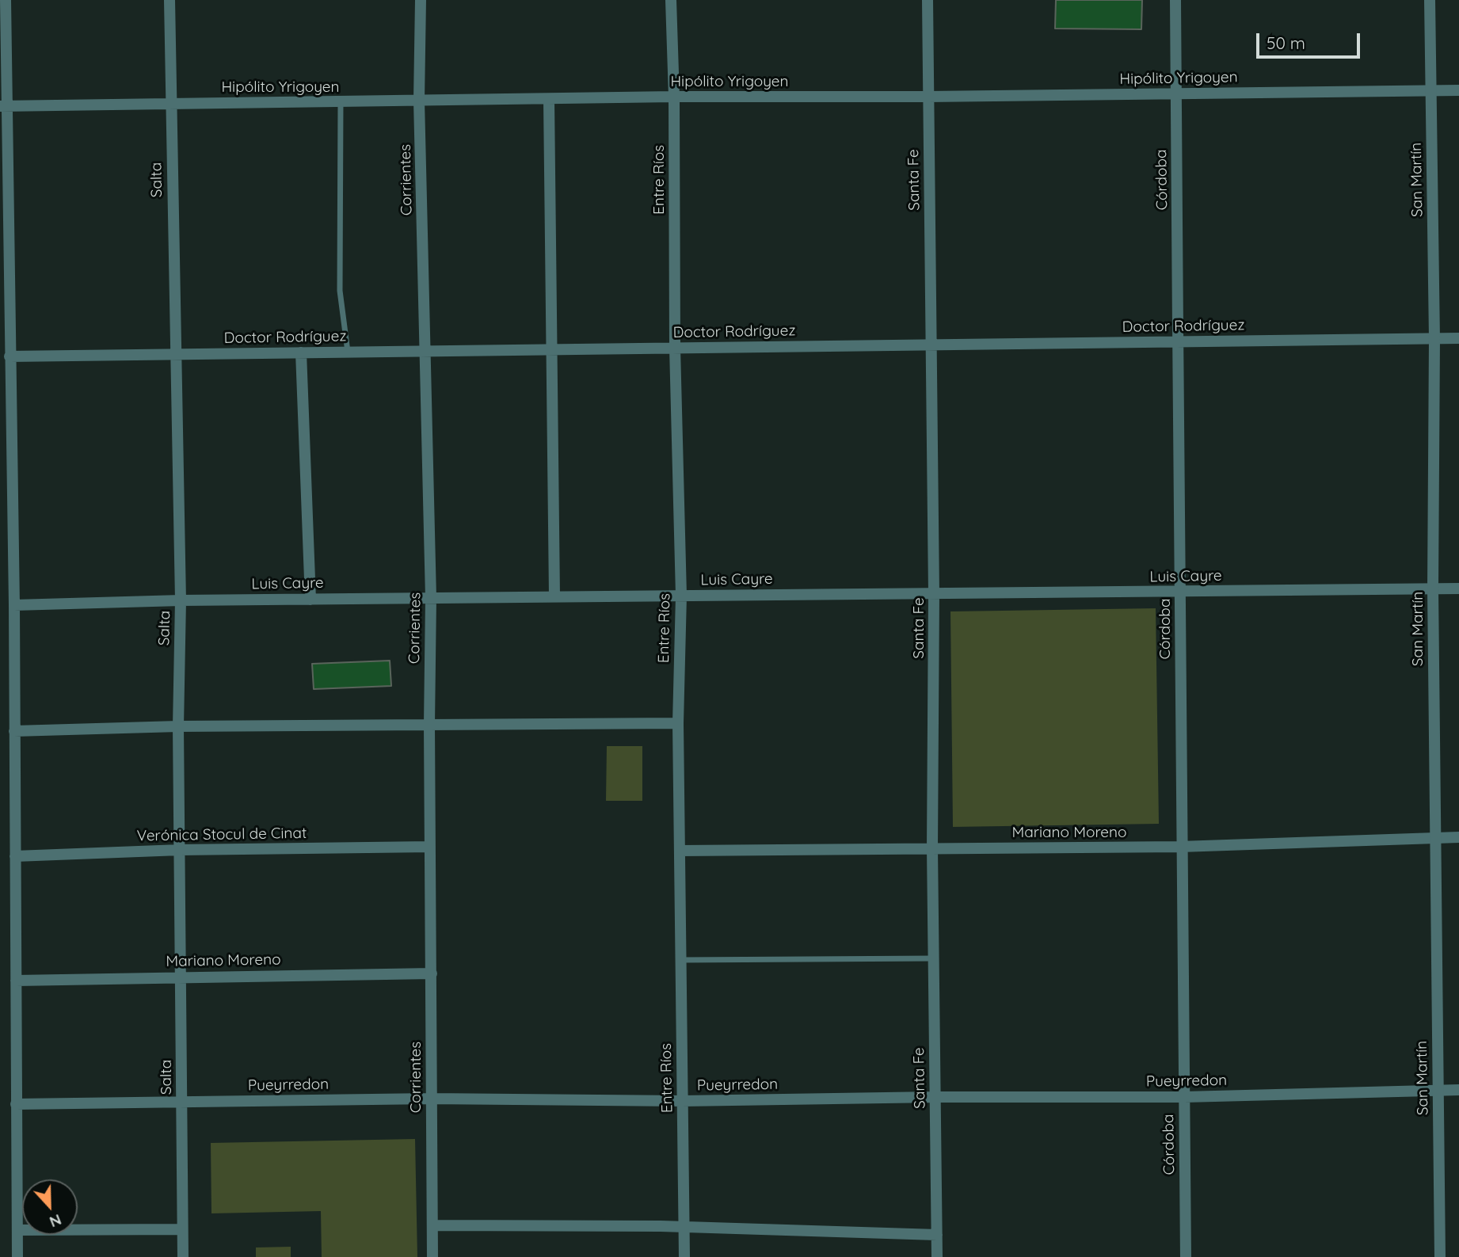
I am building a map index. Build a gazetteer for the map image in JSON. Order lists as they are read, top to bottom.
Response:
{
  "streets": {
    "street": [
      "Hipólito Yrigoyen",
      "Salta",
      "Corrientes",
      "Entre Ríos",
      "Santa Fe",
      "Córdoba",
      "San Martín",
      "Doctor Rodríguez",
      "Luis Cayre",
      "Mariano Moreno",
      "Verónica Stocul de Cinat",
      "Pueyrredon"
    ]
  },
  "crossings": [
    ["Hipólito Yrigoyen", "Salta"],
    ["Hipólito Yrigoyen", "Corrientes"],
    ["Hipólito Yrigoyen", "Entre Ríos"],
    ["Hipólito Yrigoyen", "Santa Fe"],
    ["Hipólito Yrigoyen", "Córdoba"],
    ["Hipólito Yrigoyen", "San Martín"],
    ["Salta", "Doctor Rodríguez"],
    ["Salta", "Luis Cayre"],
    ["Salta", "Mariano Moreno"],
    ["Salta", "Verónica Stocul de Cinat"],
    ["Salta", "Pueyrredon"],
    ["Corrientes", "Doctor Rodríguez"],
    ["Corrientes", "Luis Cayre"],
    ["Corrientes", "Mariano Moreno"],
    ["Corrientes", "Verónica Stocul de Cinat"],
    ["Corrientes", "Pueyrredon"],
    ["Entre Ríos", "Doctor Rodríguez"],
    ["Entre Ríos", "Luis Cayre"],
    ["Entre Ríos", "Mariano Moreno"],
    ["Entre Ríos", "Pueyrredon"],
    ["Santa Fe", "Doctor Rodríguez"],
    ["Santa Fe", "Luis Cayre"],
    ["Santa Fe", "Mariano Moreno"],
    ["Santa Fe", "Pueyrredon"],
    ["Córdoba", "Doctor Rodríguez"],
    ["Córdoba", "Luis Cayre"],
    ["Córdoba", "Mariano Moreno"],
    ["Córdoba", "Pueyrredon"],
    ["San Martín", "Doctor Rodríguez"],
    ["San Martín", "Luis Cayre"],
    ["San Martín", "Mariano Moreno"],
    ["San Martín", "Pueyrredon"]
  ],
  "scale_bar": "50 m",
  "north": "bottom"
}
